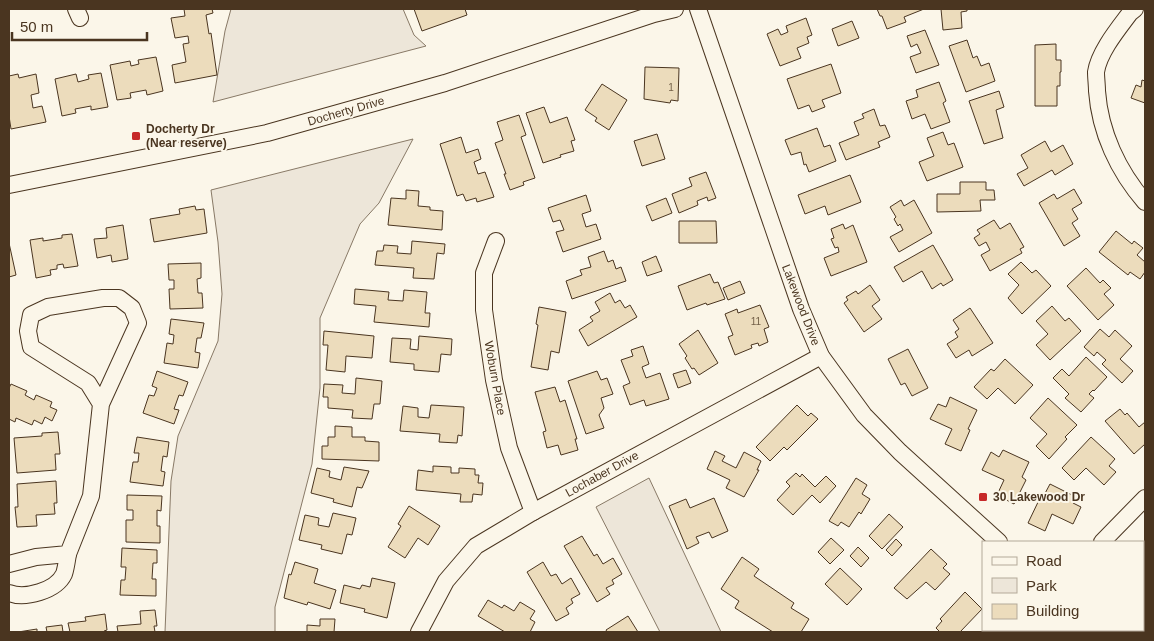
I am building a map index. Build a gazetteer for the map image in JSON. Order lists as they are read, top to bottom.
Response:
{
  "streets": {
    "street": [
      "Docherty Drive",
      "Lakewood Drive",
      "Woburn Place",
      "Lochaber Drive"
    ]
  },
  "crossings": [
    ["Lakewood Drive", "Lochaber Drive"],
    ["Woburn Place", "Lochaber Drive"]
  ],
  "places": {
    "transit": ["Docherty Dr (Near reserve)", "30 Lakewood Dr"]
  },
  "house_numbers": ["1", "11"],
  "legend": ["Road", "Park", "Building"],
  "scale_bar": "50 m"
}
